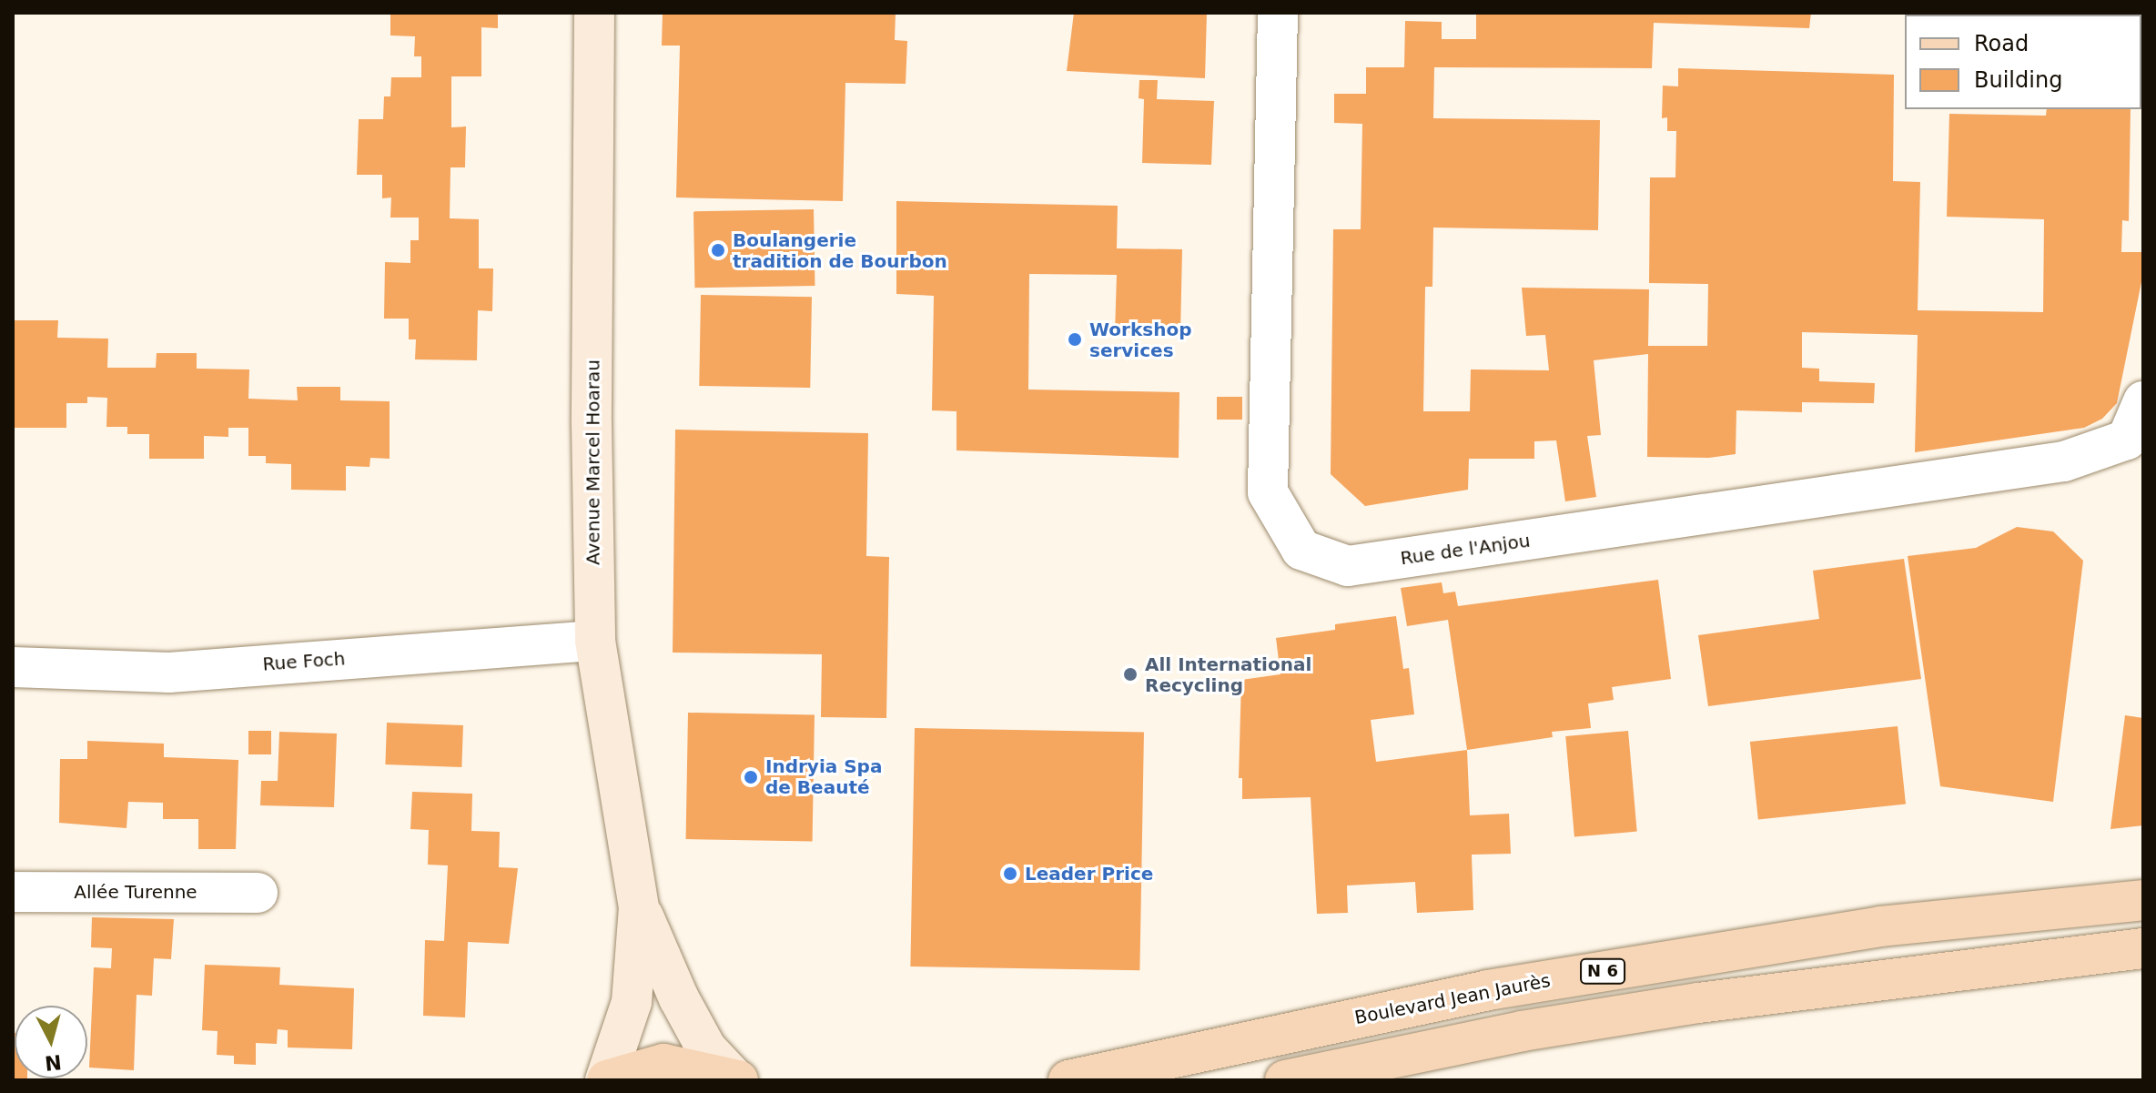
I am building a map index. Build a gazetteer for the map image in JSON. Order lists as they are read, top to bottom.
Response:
{
  "streets": {
    "main road": ["Avenue Marcel Hoarau", "N 6", "Boulevard Jean Jaurès"],
    "street": ["Rue de l'Anjou", "Rue Foch", "Allée Turenne"]
  },
  "crossings": [
    ["Avenue Marcel Hoarau", "Rue Foch"]
  ],
  "places": [
    "Boulangerie tradition de Bourbon",
    "Workshop services",
    "All International Recycling",
    "Indryia Spa de Beauté",
    "Leader Price"
  ],
  "legend": ["Road", "Building"],
  "north": "bottom"
}
